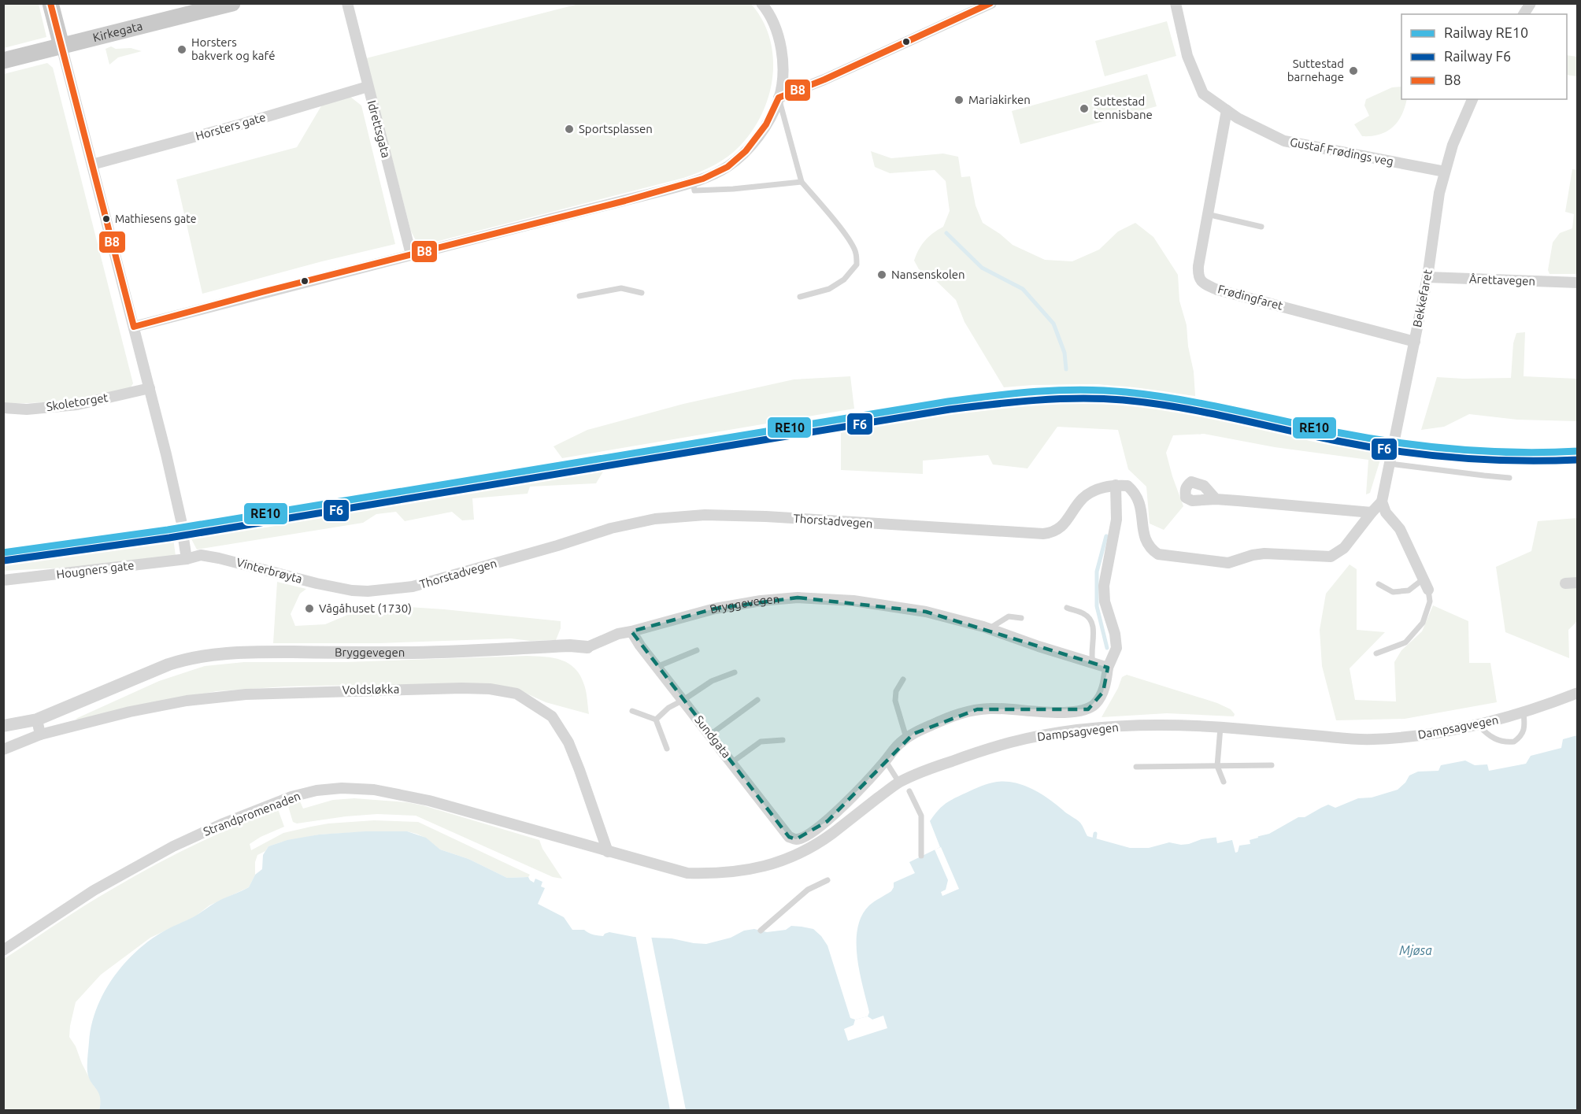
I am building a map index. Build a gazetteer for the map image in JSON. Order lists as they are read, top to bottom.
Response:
{
  "streets": {
    "main road": ["Kirkegata"],
    "street": [
      "Horsters gate",
      "Idrettsgata",
      "Gustaf Frødings veg",
      "Årettavegen",
      "Frødingfaret",
      "Bekkefaret",
      "Skoletorget",
      "Thorstadvegen",
      "Hougners gate",
      "Vinterbrøyta",
      "Bryggevegen",
      "Voldsløkka",
      "Dampsagvegen",
      "Sundgata",
      "Strandpromenaden"
    ]
  },
  "crossings": [
    ["Horsters gate", "Idrettsgata"],
    ["Gustaf Frødings veg", "Frødingfaret"],
    ["Gustaf Frødings veg", "Bekkefaret"],
    ["Årettavegen", "Bekkefaret"],
    ["Frødingfaret", "Bekkefaret"],
    ["Thorstadvegen", "Vinterbrøyta"],
    ["Hougners gate", "Vinterbrøyta"],
    ["Bryggevegen", "Sundgata"],
    ["Voldsløkka", "Dampsagvegen"],
    ["Voldsløkka", "Strandpromenaden"],
    ["Dampsagvegen", "Strandpromenaden"]
  ],
  "water": ["Mjøsa"],
  "places": [
    "Horsters bakverk og kafé",
    "Suttestad barnehage",
    "Mariakirken",
    "Suttestad tennisbane",
    "Sportsplassen",
    "Mathiesens gate",
    "Nansenskolen",
    "Vågåhuset (1730)"
  ],
  "lines": ["transit line B8", "rail line RE10", "rail line F6"],
  "legend": ["Railway RE10", "Railway F6", "B8"]
}
